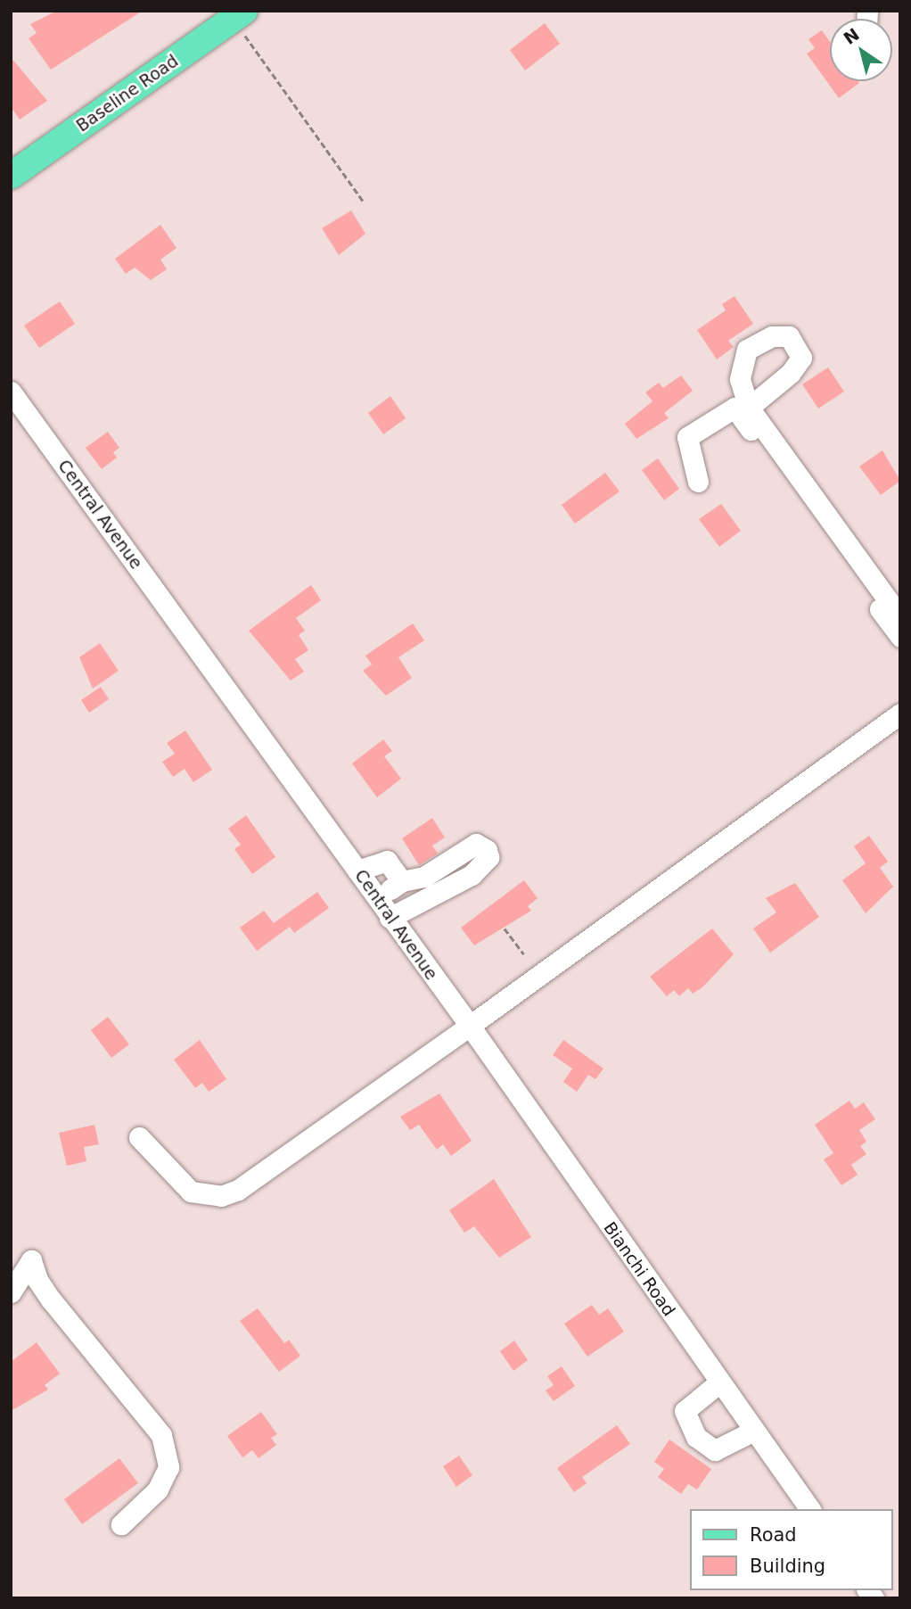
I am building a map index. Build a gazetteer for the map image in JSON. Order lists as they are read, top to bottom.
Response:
{
  "streets": {
    "main road": ["Baseline Road"],
    "street": ["Central Avenue", "Bianchi Road"]
  },
  "crossings": [
    ["Central Avenue", "Bianchi Road"]
  ],
  "legend": ["Road", "Building"],
  "north": "top left"
}
